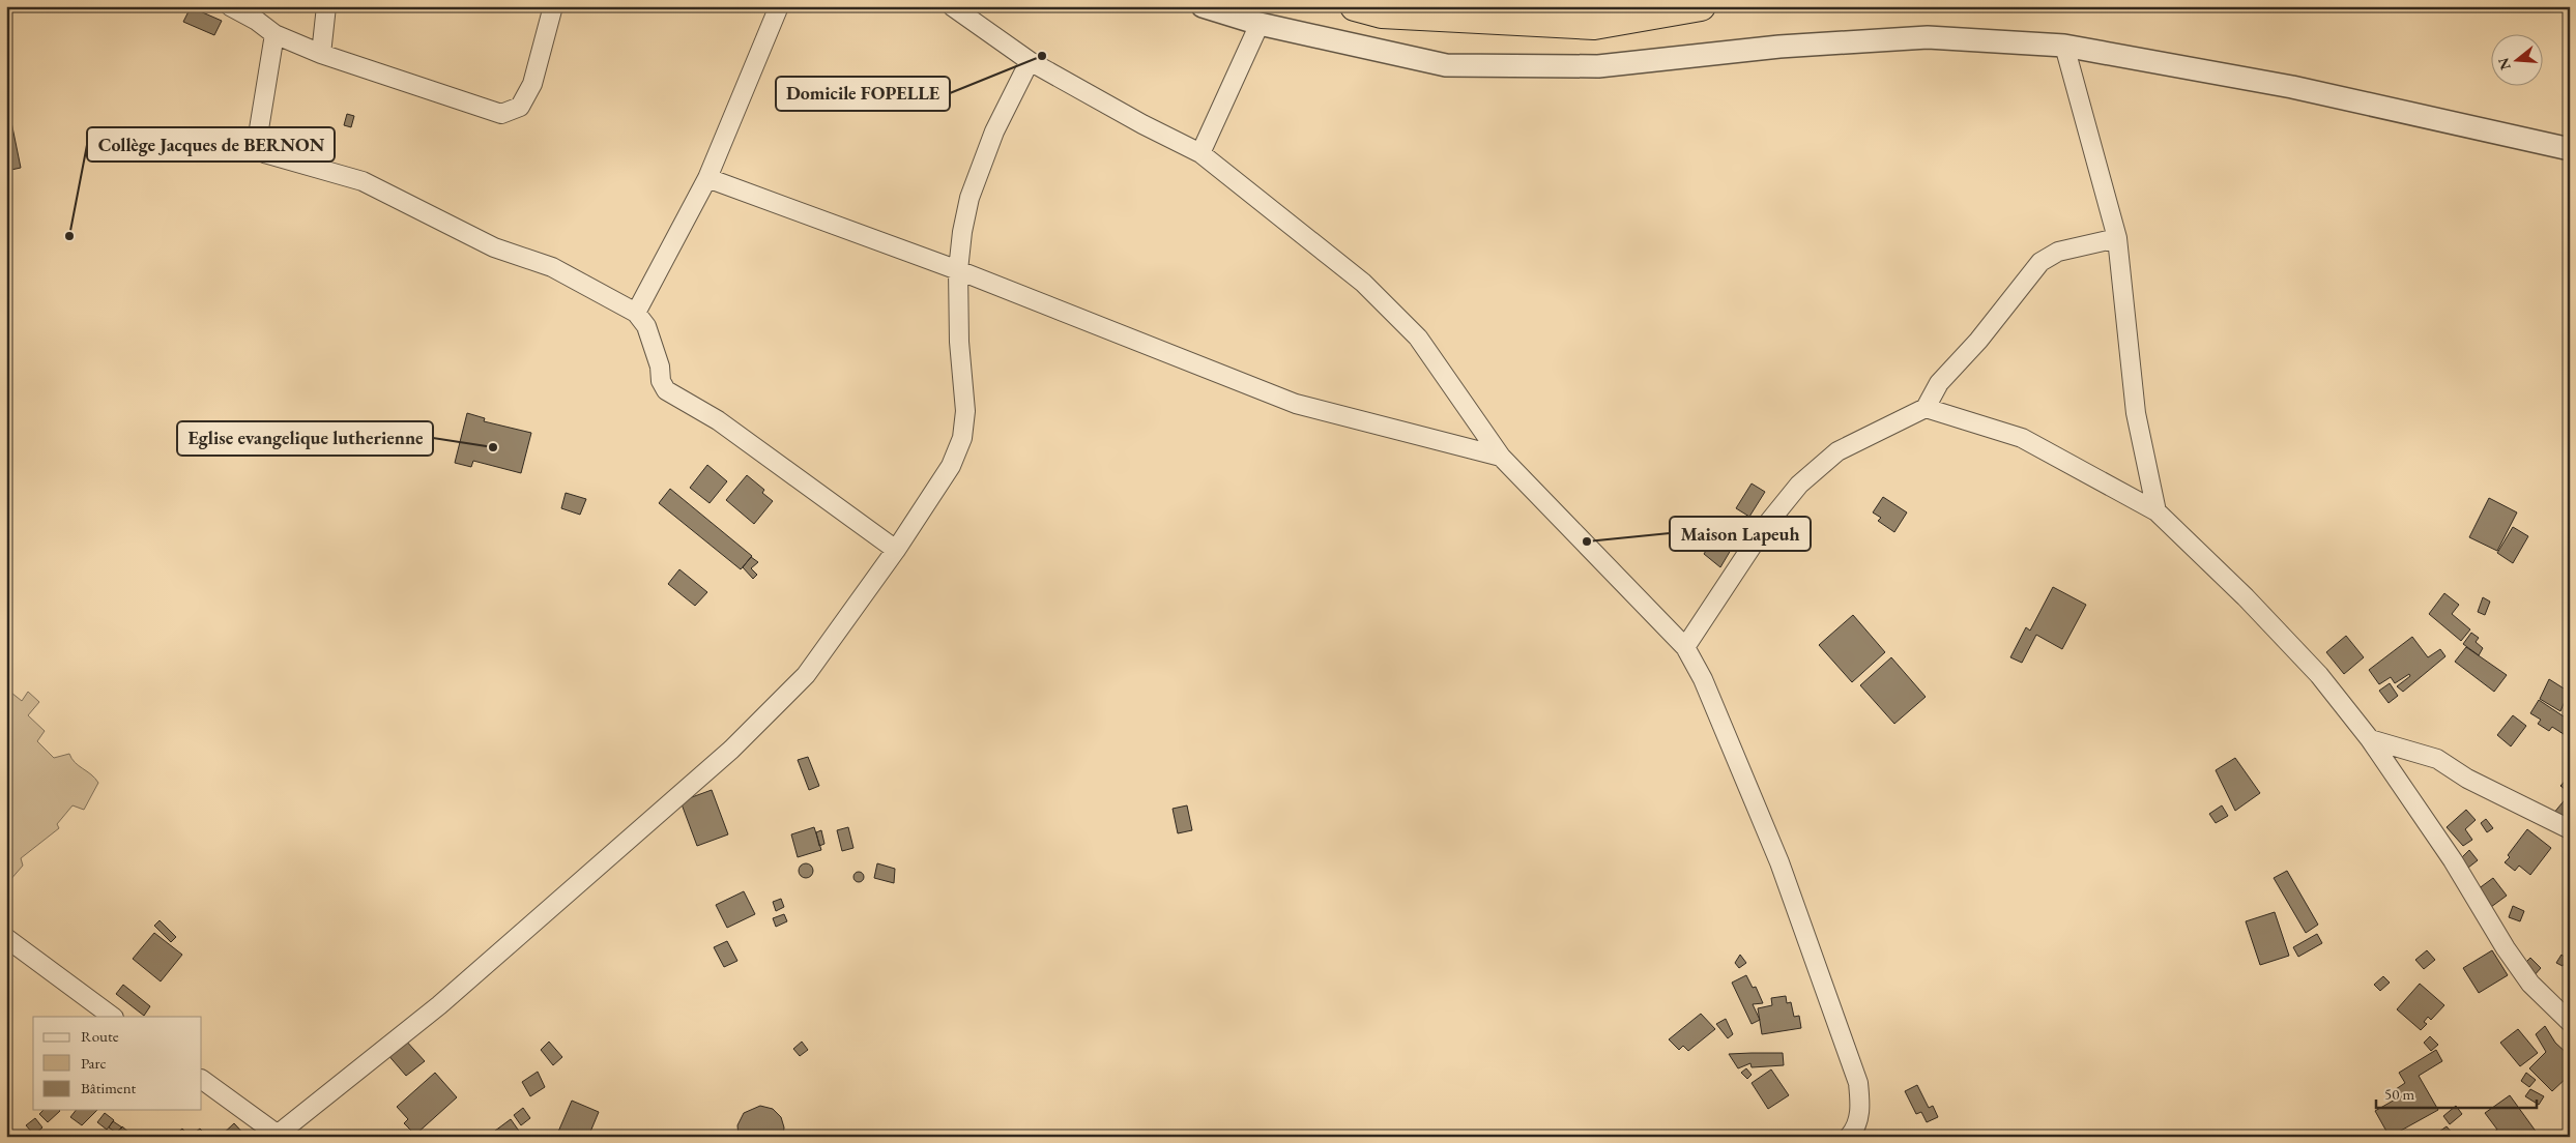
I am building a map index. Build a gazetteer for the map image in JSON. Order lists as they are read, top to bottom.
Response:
{
  "places": [
    "Domicile FOPELLE",
    "Collège Jacques de BERNON",
    "Eglise evangelique lutherienne",
    "Maison Lapeuh"
  ],
  "legend": ["Route", "Parc", "Bâtiment"],
  "scale_bar": "50 m",
  "north": "left"
}
